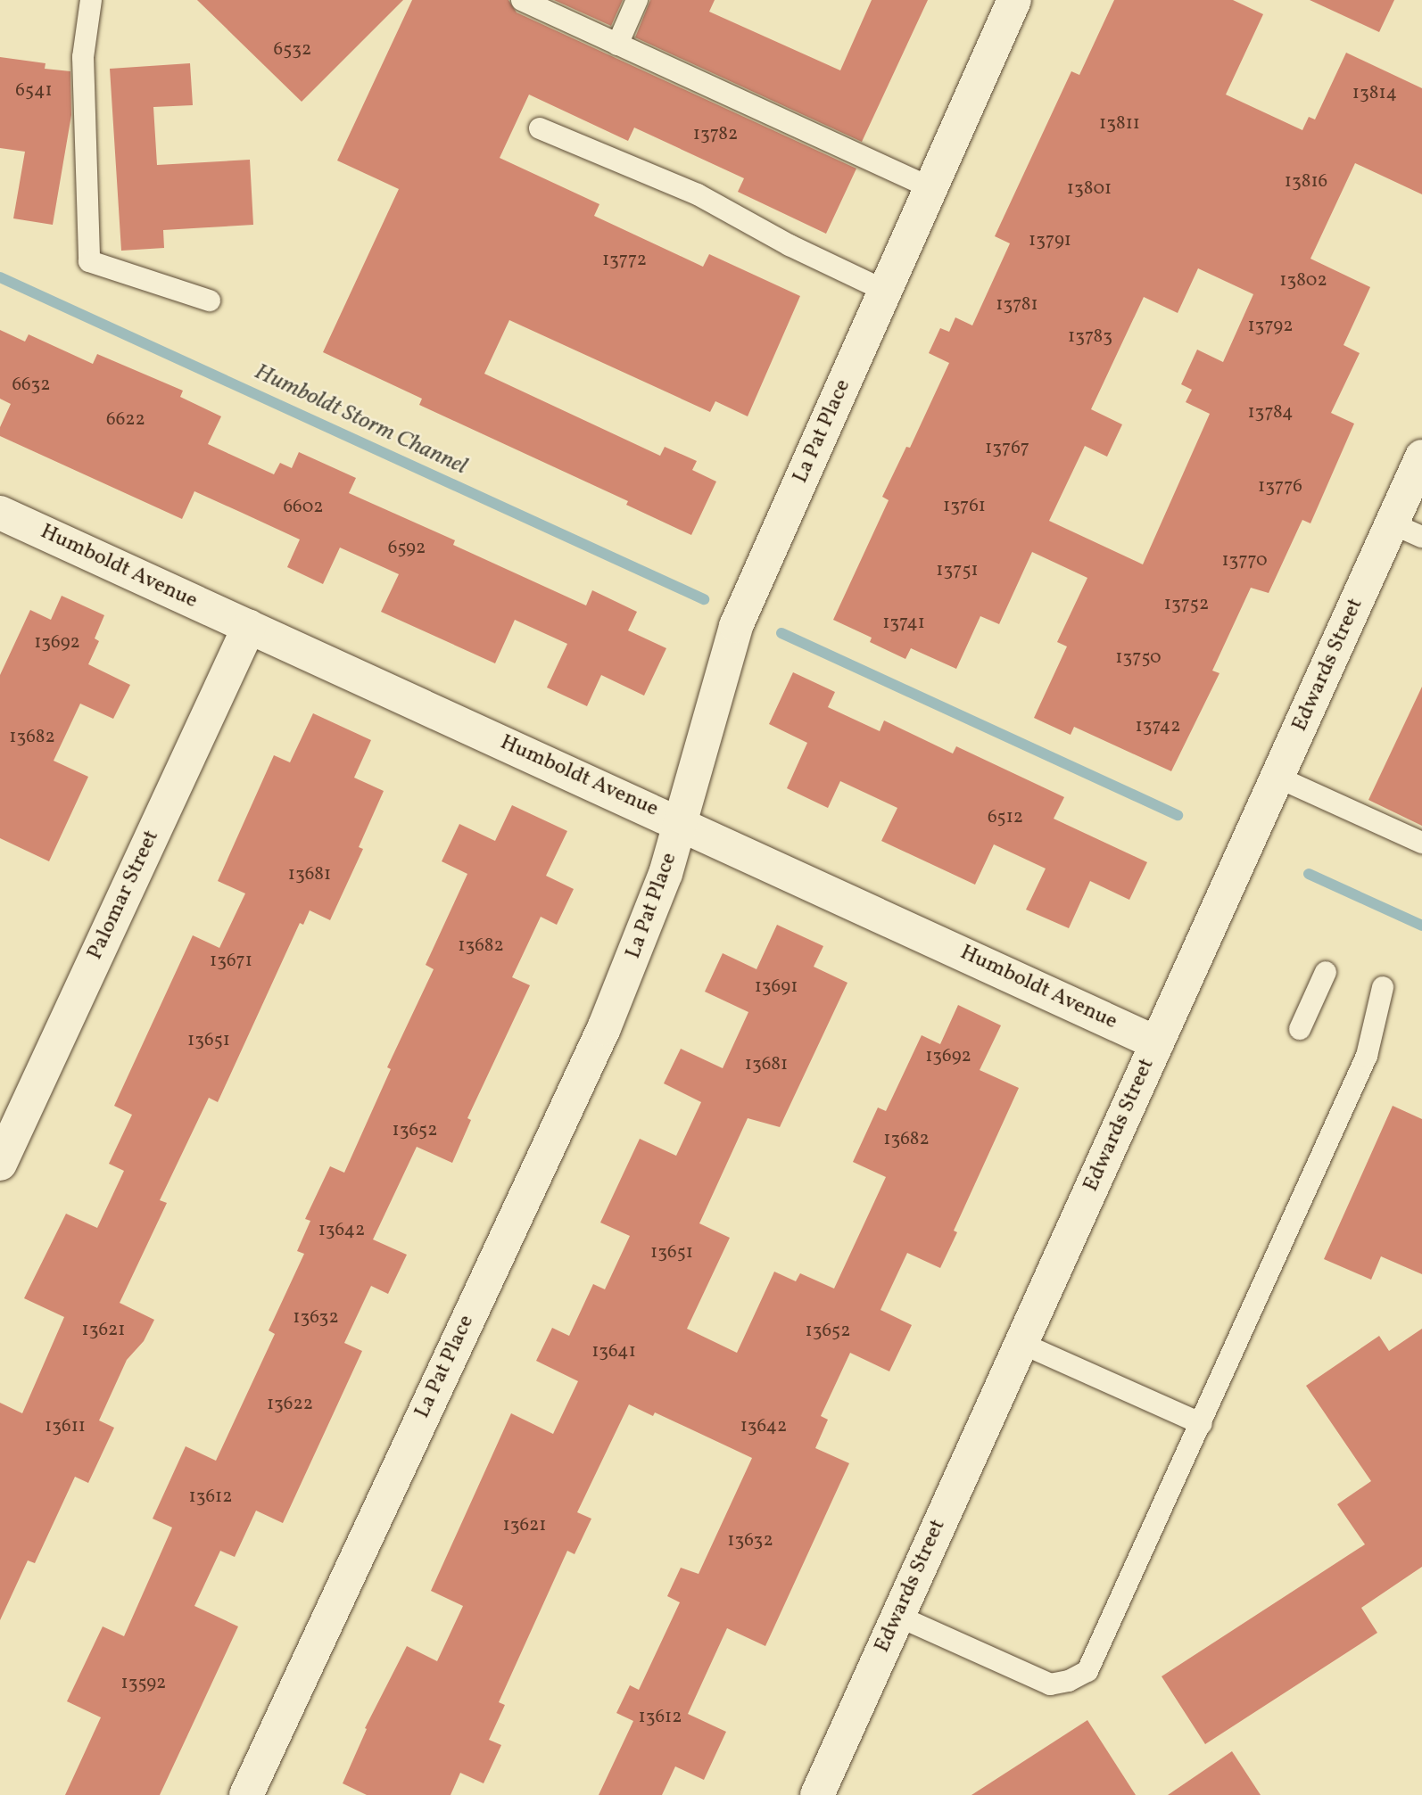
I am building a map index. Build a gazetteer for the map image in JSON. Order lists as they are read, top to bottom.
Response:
{
  "streets": {
    "street": [
      "La Pat Place",
      "Humboldt Avenue",
      "Edwards Street",
      "Palomar Street"
    ]
  },
  "crossings": [
    ["La Pat Place", "Humboldt Avenue"],
    ["Humboldt Avenue", "Edwards Street"],
    ["Humboldt Avenue", "Palomar Street"]
  ],
  "water": ["Humboldt Storm Channel"],
  "house_numbers": [
    "6532",
    "6541",
    "13814",
    "13811",
    "13782",
    "13816",
    "13801",
    "13791",
    "13772",
    "13802",
    "13781",
    "13792",
    "13783",
    "6632",
    "13784",
    "6622",
    "13767",
    "13776",
    "13761",
    "6602",
    "6592",
    "13770",
    "13751",
    "13752",
    "13741",
    "13692",
    "13750",
    "13742",
    "13682",
    "6512",
    "13681",
    "13682",
    "13671",
    "13691",
    "13651",
    "13692",
    "13681",
    "13652",
    "13682",
    "13642",
    "13651",
    "13632",
    "13621",
    "13652",
    "13641",
    "13622",
    "13611",
    "13642",
    "13612",
    "13621",
    "13632",
    "13592",
    "13612"
  ]
}
